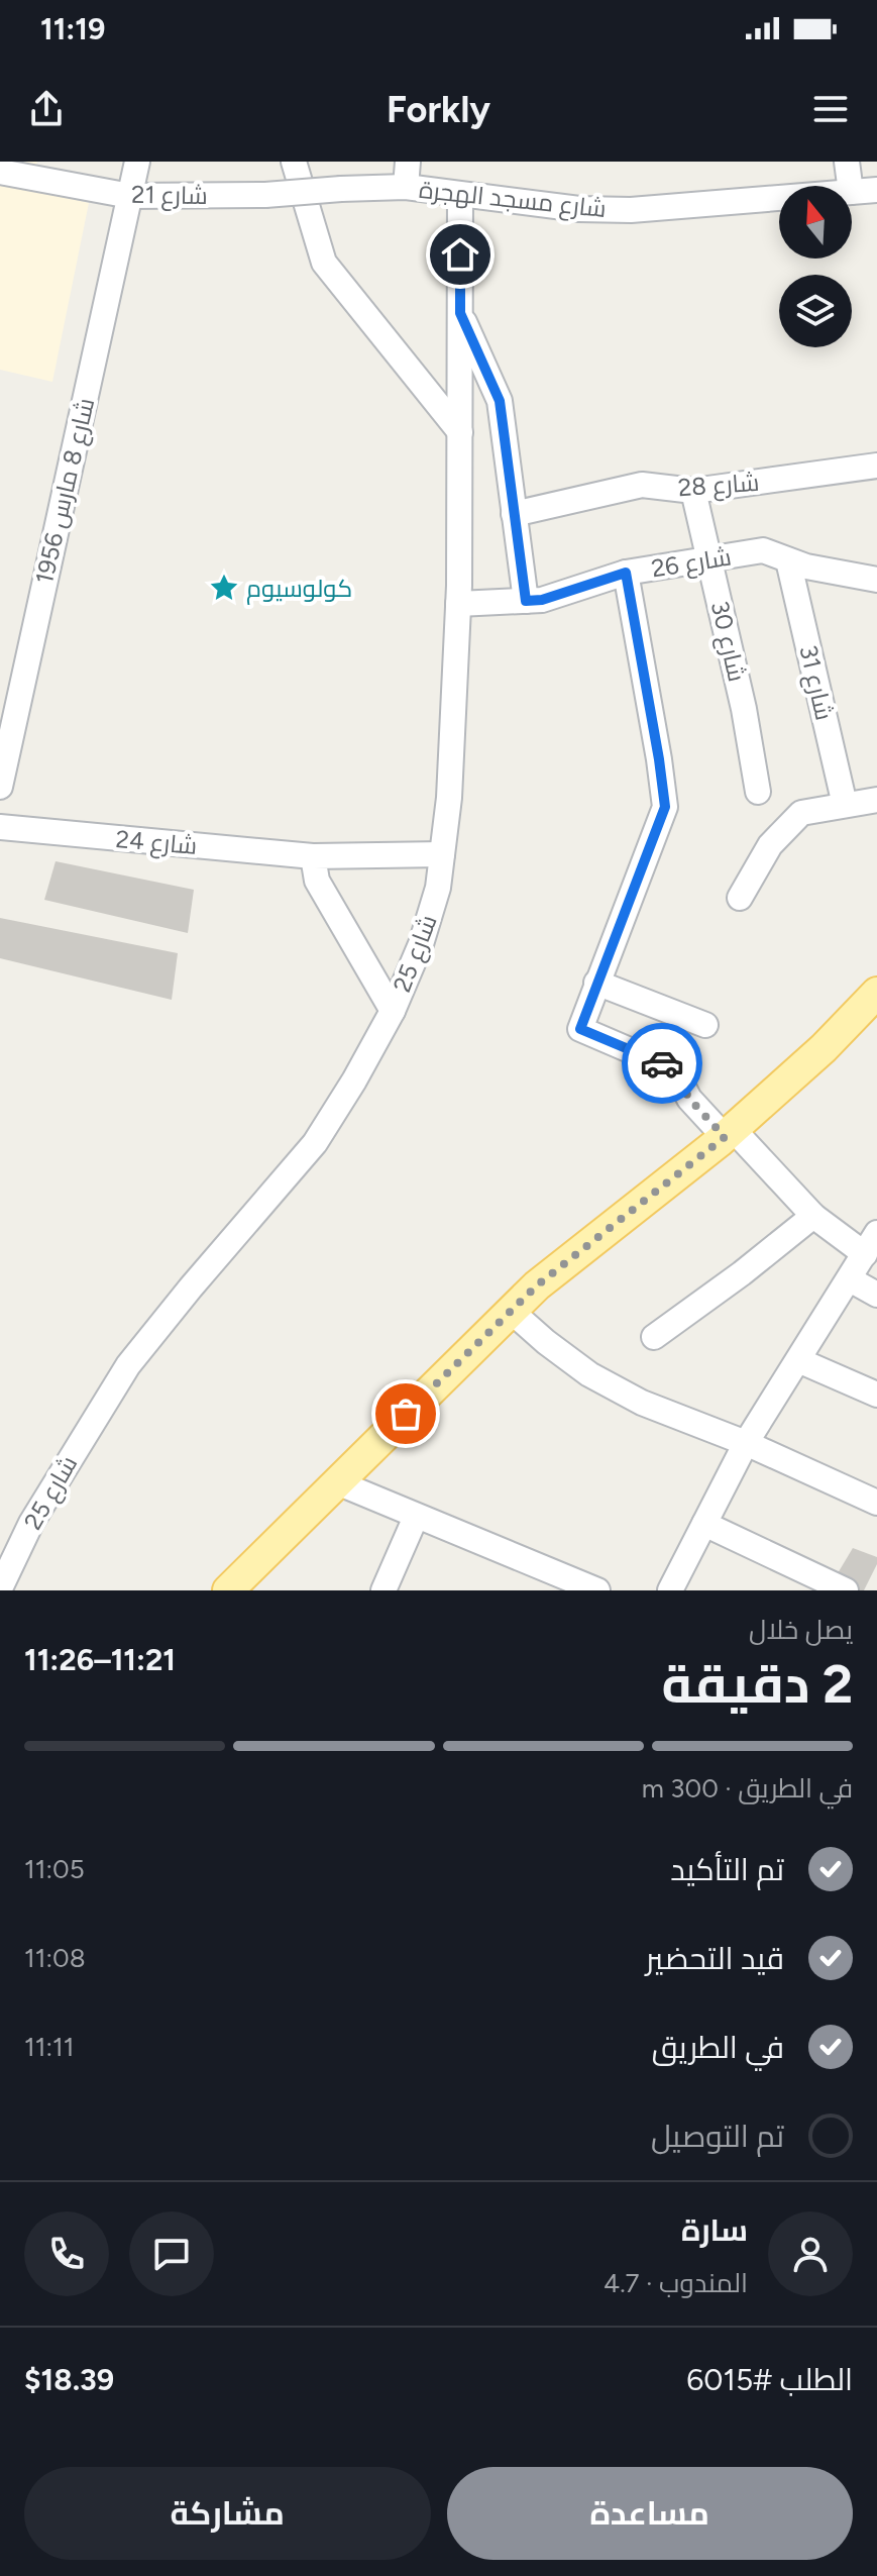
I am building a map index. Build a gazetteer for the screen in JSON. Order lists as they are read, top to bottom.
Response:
{
  "streets": {
    "street": [
      "شارع 21",
      "شارع مسجد الهجرة",
      "شارع 28",
      "شارع 8 مارس 1956",
      "شارع 26",
      "شارع 30",
      "شارع 31",
      "شارع 24",
      "شارع 25"
    ]
  },
  "crossings": [
    ["شارع 21", "شارع مسجد الهجرة"],
    ["شارع 21", "شارع 8 مارس 1956"],
    ["شارع مسجد الهجرة", "شارع 25"],
    ["شارع 28", "شارع 30"],
    ["شارع 26", "شارع 30"],
    ["شارع 26", "شارع 31"],
    ["شارع 26", "شارع 25"],
    ["شارع 24", "شارع 25"]
  ],
  "places": {
    "place": ["كولوسيوم"]
  },
  "north": "top",
  "page": {
    "status": "11:19",
    "header": "Forkly",
    "heading": ["2 دقيقة", "يصل خلال", "11:21–11:26"],
    "panel": [
      "سارة",
      "المندوب · 4.7",
      "الطلب #6015",
      "$18.39"
    ],
    "bar": "في الطريق · 300 m",
    "list": [
      ["تم التأكيد", "11:05"],
      ["قيد التحضير", "11:08"],
      ["في الطريق", "11:11"],
      "تم التوصيل"
    ],
    "buttons": ["مساعدة", "مشاركة"]
  }
}
